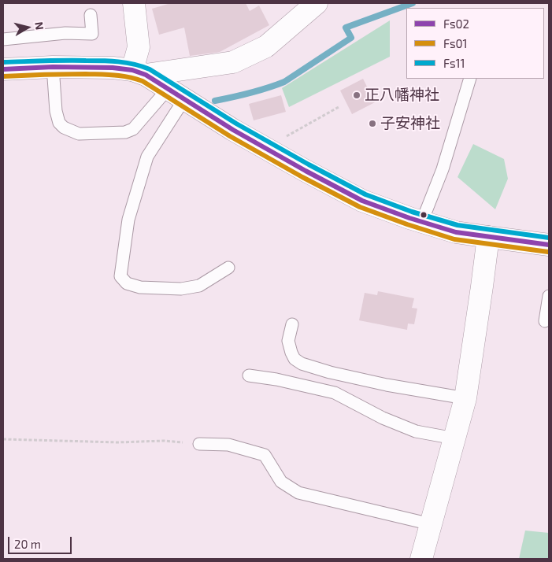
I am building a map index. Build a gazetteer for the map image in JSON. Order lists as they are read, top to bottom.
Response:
{
  "places": ["正八幡神社", "子安神社"],
  "lines": ["transit line Fs11", "transit line Fs02", "transit line Fs01"],
  "legend": ["Fs02", "Fs01", "Fs11"],
  "scale_bar": "20 m",
  "north": "right"
}
